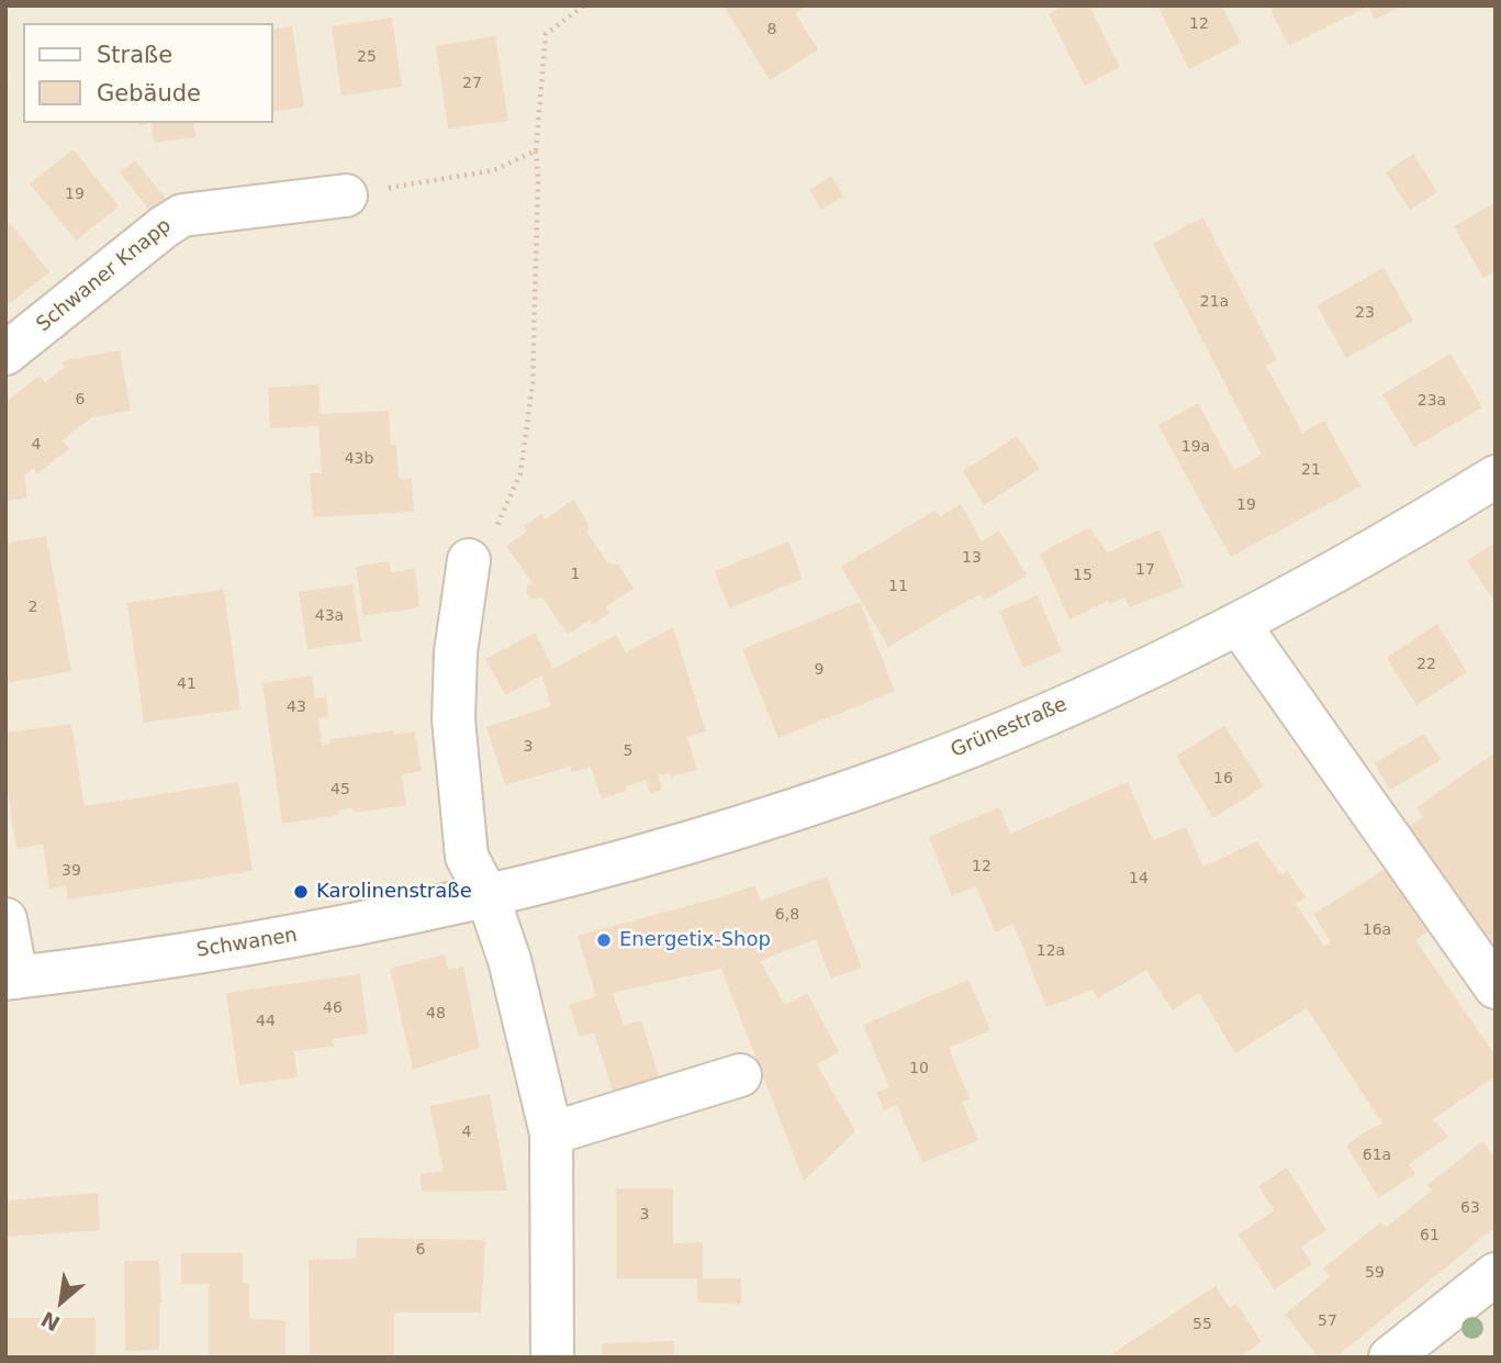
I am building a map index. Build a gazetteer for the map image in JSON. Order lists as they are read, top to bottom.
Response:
{
  "streets": {
    "street": ["Schwaner Knapp", "Grünestraße", "Schwanen"]
  },
  "crossings": [
    ["Grünestraße", "Schwanen"]
  ],
  "places": ["Karolinenstraße", "Energetix-Shop"],
  "house_numbers": [
    "12",
    "8",
    "25",
    "27",
    "19",
    "21a",
    "23",
    "6",
    "23a",
    "4",
    "19a",
    "43b",
    "21",
    "19",
    "13",
    "17",
    "1",
    "15",
    "11",
    "2",
    "43a",
    "22",
    "9",
    "41",
    "43",
    "3",
    "5",
    "16",
    "45",
    "12",
    "39",
    "14",
    "6,8",
    "16a",
    "12a",
    "46",
    "48",
    "44",
    "10",
    "4",
    "61a",
    "63",
    "3",
    "61",
    "6",
    "59",
    "57",
    "55"
  ],
  "legend": ["Straße", "Gebäude"],
  "north": "bottom left"
}
